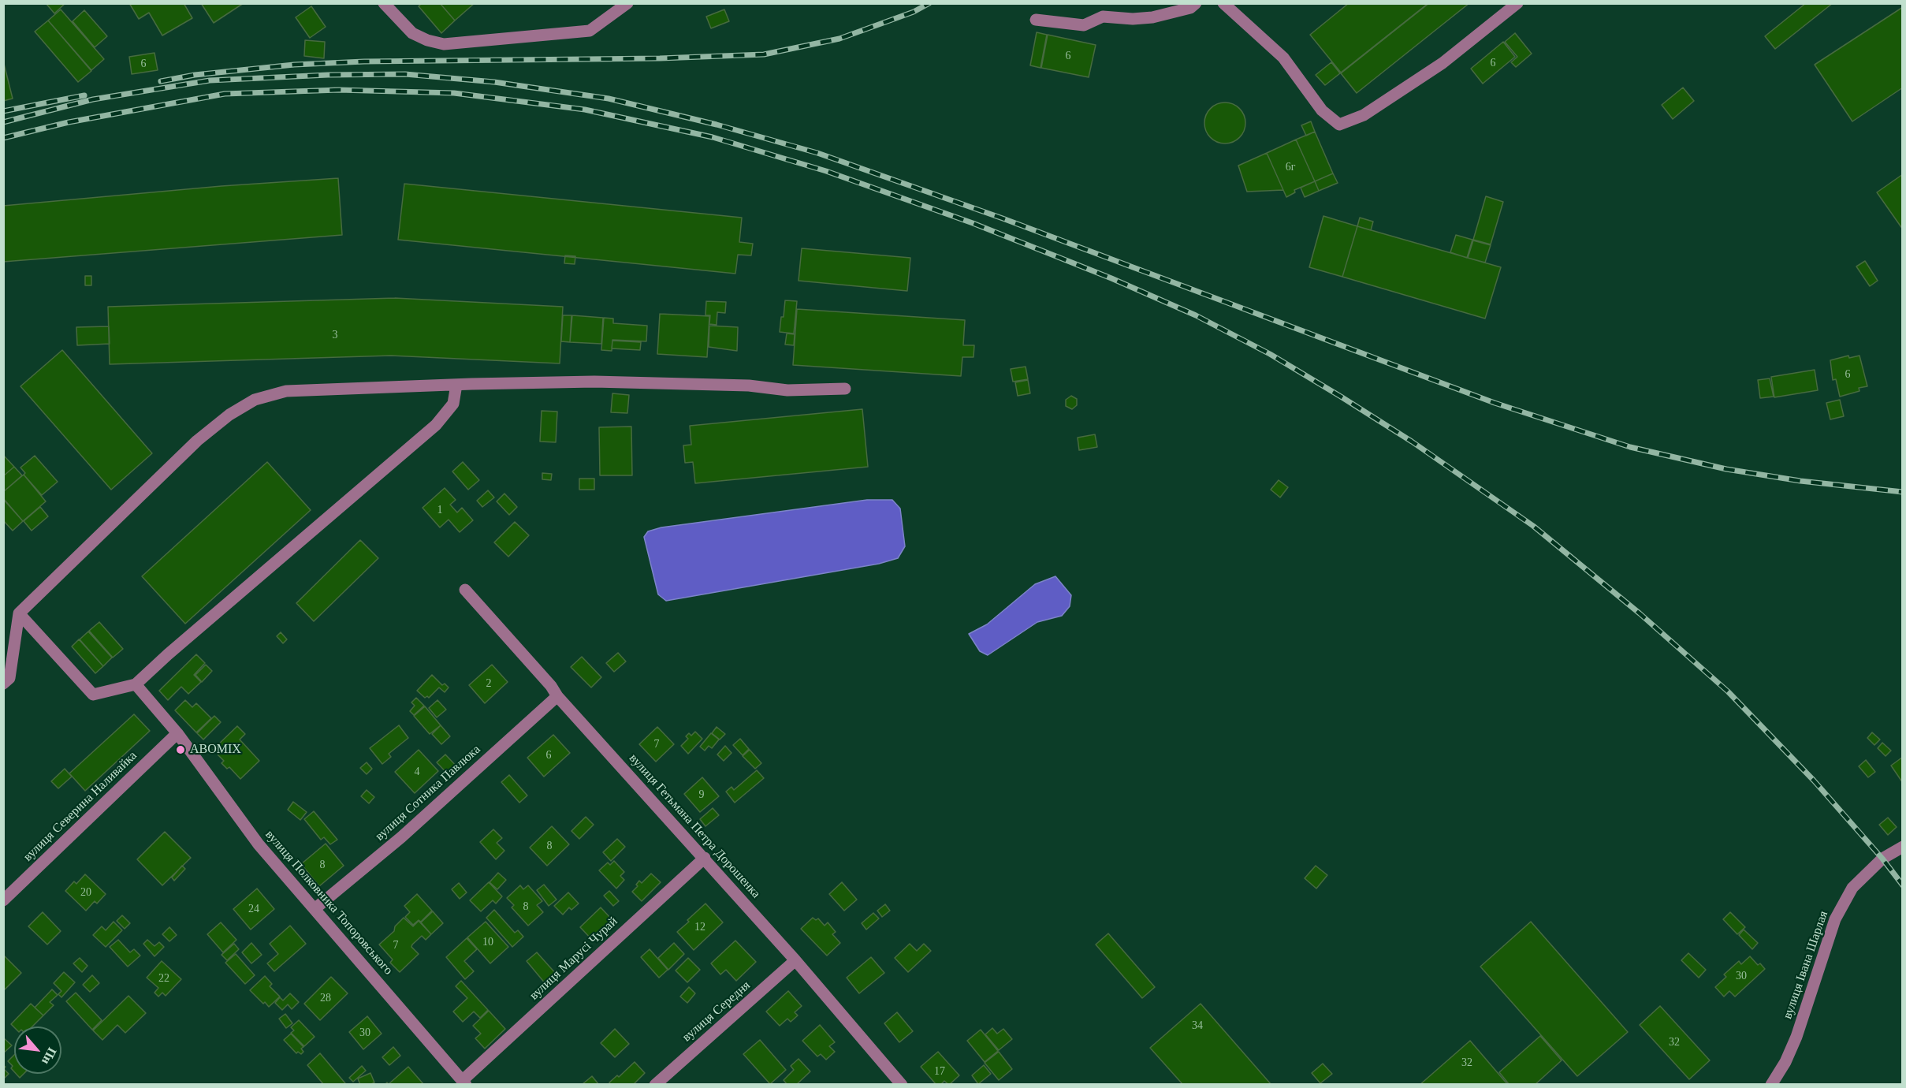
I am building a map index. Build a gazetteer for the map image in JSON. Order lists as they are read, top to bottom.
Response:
{
  "streets": {
    "street": [
      "вулиця Сотника Павлюка",
      "вулиця Северина Наливайка",
      "вулиця Гетьмана Петра Дорошенка",
      "вулиця Полковника Топоровського",
      "вулиця Марусі Чурай",
      "вулиця Івана Шарлая",
      "вулиця Середня"
    ]
  },
  "crossings": [
    ["вулиця Сотника Павлюка", "вулиця Гетьмана Петра Дорошенка"],
    ["вулиця Сотника Павлюка", "вулиця Полковника Топоровського"],
    ["вулиця Северина Наливайка", "вулиця Полковника Топоровського"],
    ["вулиця Гетьмана Петра Дорошенка", "вулиця Марусі Чурай"],
    ["вулиця Гетьмана Петра Дорошенка", "вулиця Середня"],
    ["вулиця Полковника Топоровського", "вулиця Марусі Чурай"]
  ],
  "places": ["ABOMIX"],
  "house_numbers": [
    "6",
    "6",
    "6",
    "6г",
    "3",
    "6",
    "1",
    "2",
    "7",
    "6",
    "4",
    "9",
    "8",
    "8",
    "20",
    "8",
    "24",
    "12",
    "10",
    "7",
    "30",
    "22",
    "28",
    "34",
    "30",
    "32",
    "32",
    "17"
  ],
  "north": "bottom right"
}
